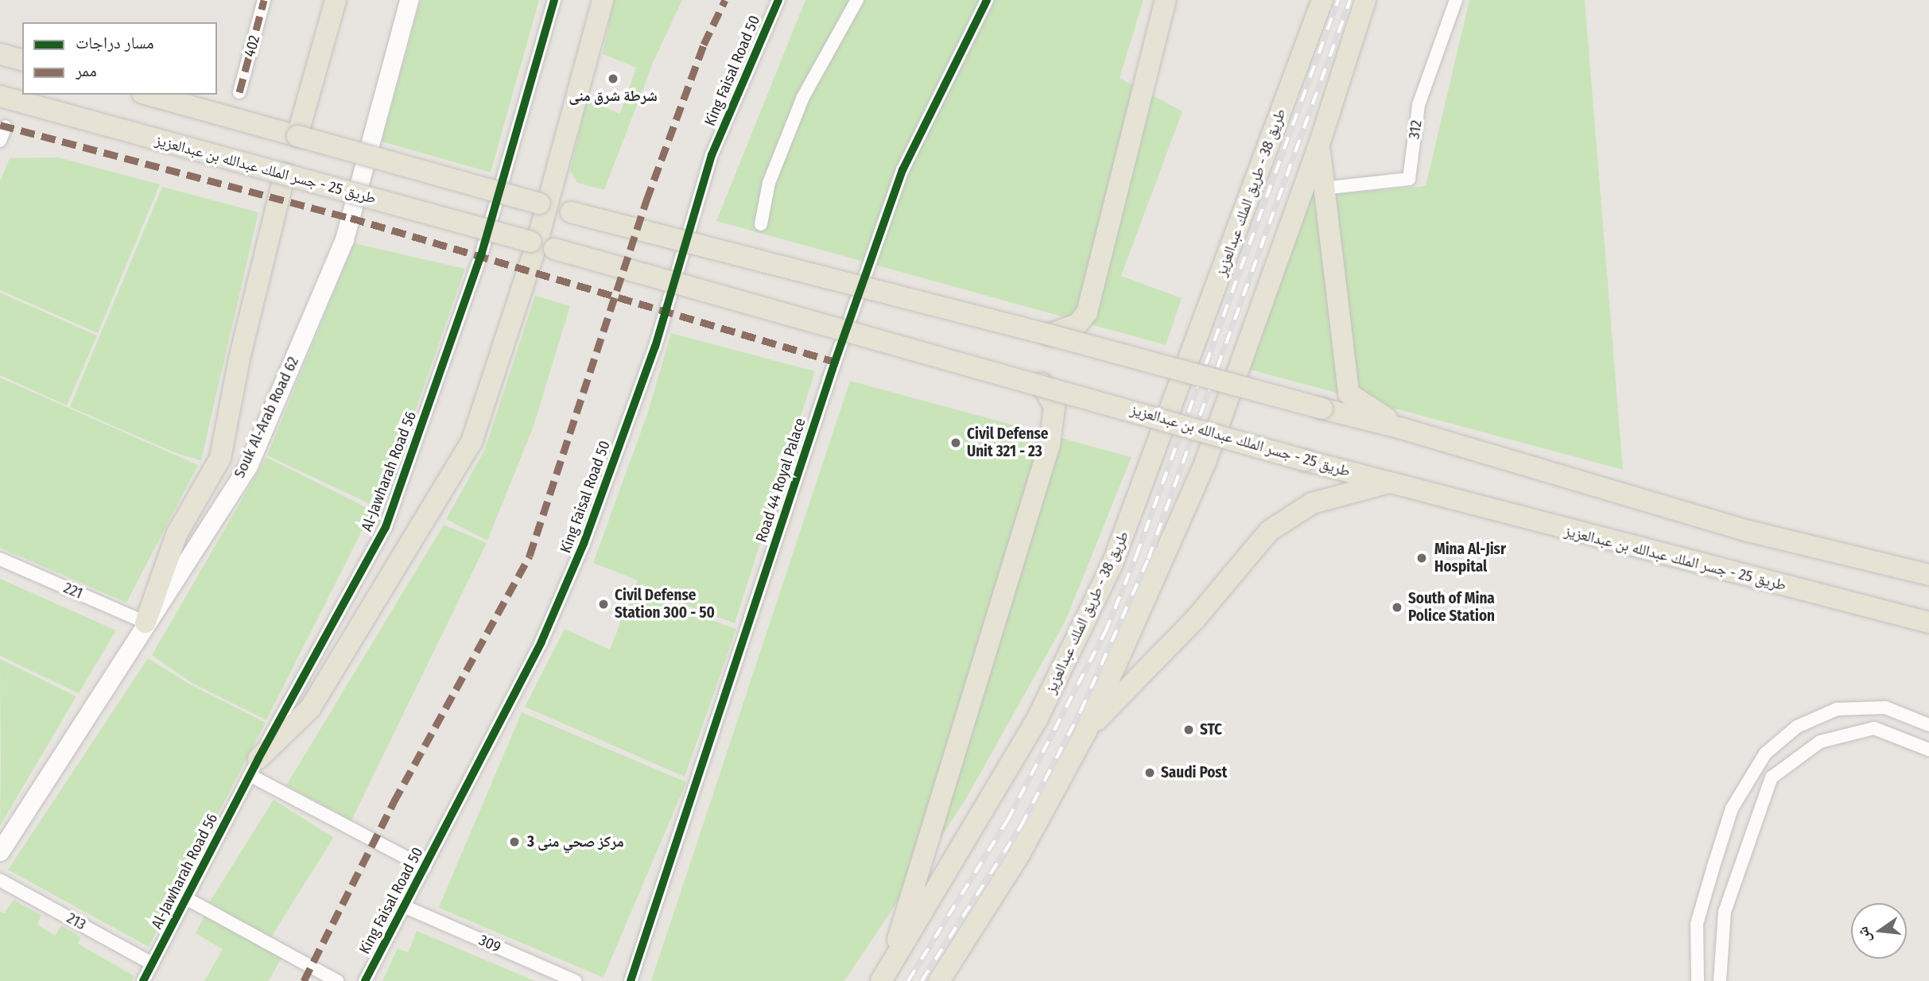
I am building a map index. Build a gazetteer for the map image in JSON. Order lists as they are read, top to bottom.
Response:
{
  "streets": {
    "main road": ["طريق 25 - جسر الملك عبدالله بن عبدالعزيز", "طريق 38 - طريق الملك عبدالعزيز", "Souk Al-Arab Road 62"],
    "street": [
      "402",
      "King Faisal Road 50",
      "312",
      "Al-Jawharah Road 56",
      "Road 44 Royal Palace",
      "221",
      "213",
      "309"
    ]
  },
  "crossings": [
    ["King Faisal Road 50", "309"],
    ["Souk Al-Arab Road 62", "221"],
    ["Al-Jawharah Road 56", "213"]
  ],
  "places": [
    "شرطة شرق منى",
    "Civil Defense Unit 321 - 23",
    "Mina Al-Jisr Hospital",
    "Civil Defense Station 300 - 50",
    "South of Mina Police Station",
    "STC",
    "Saudi Post",
    "مركز صحي منى 3"
  ],
  "legend": ["مسار دراجات", "ممر"],
  "north": "left"
}
